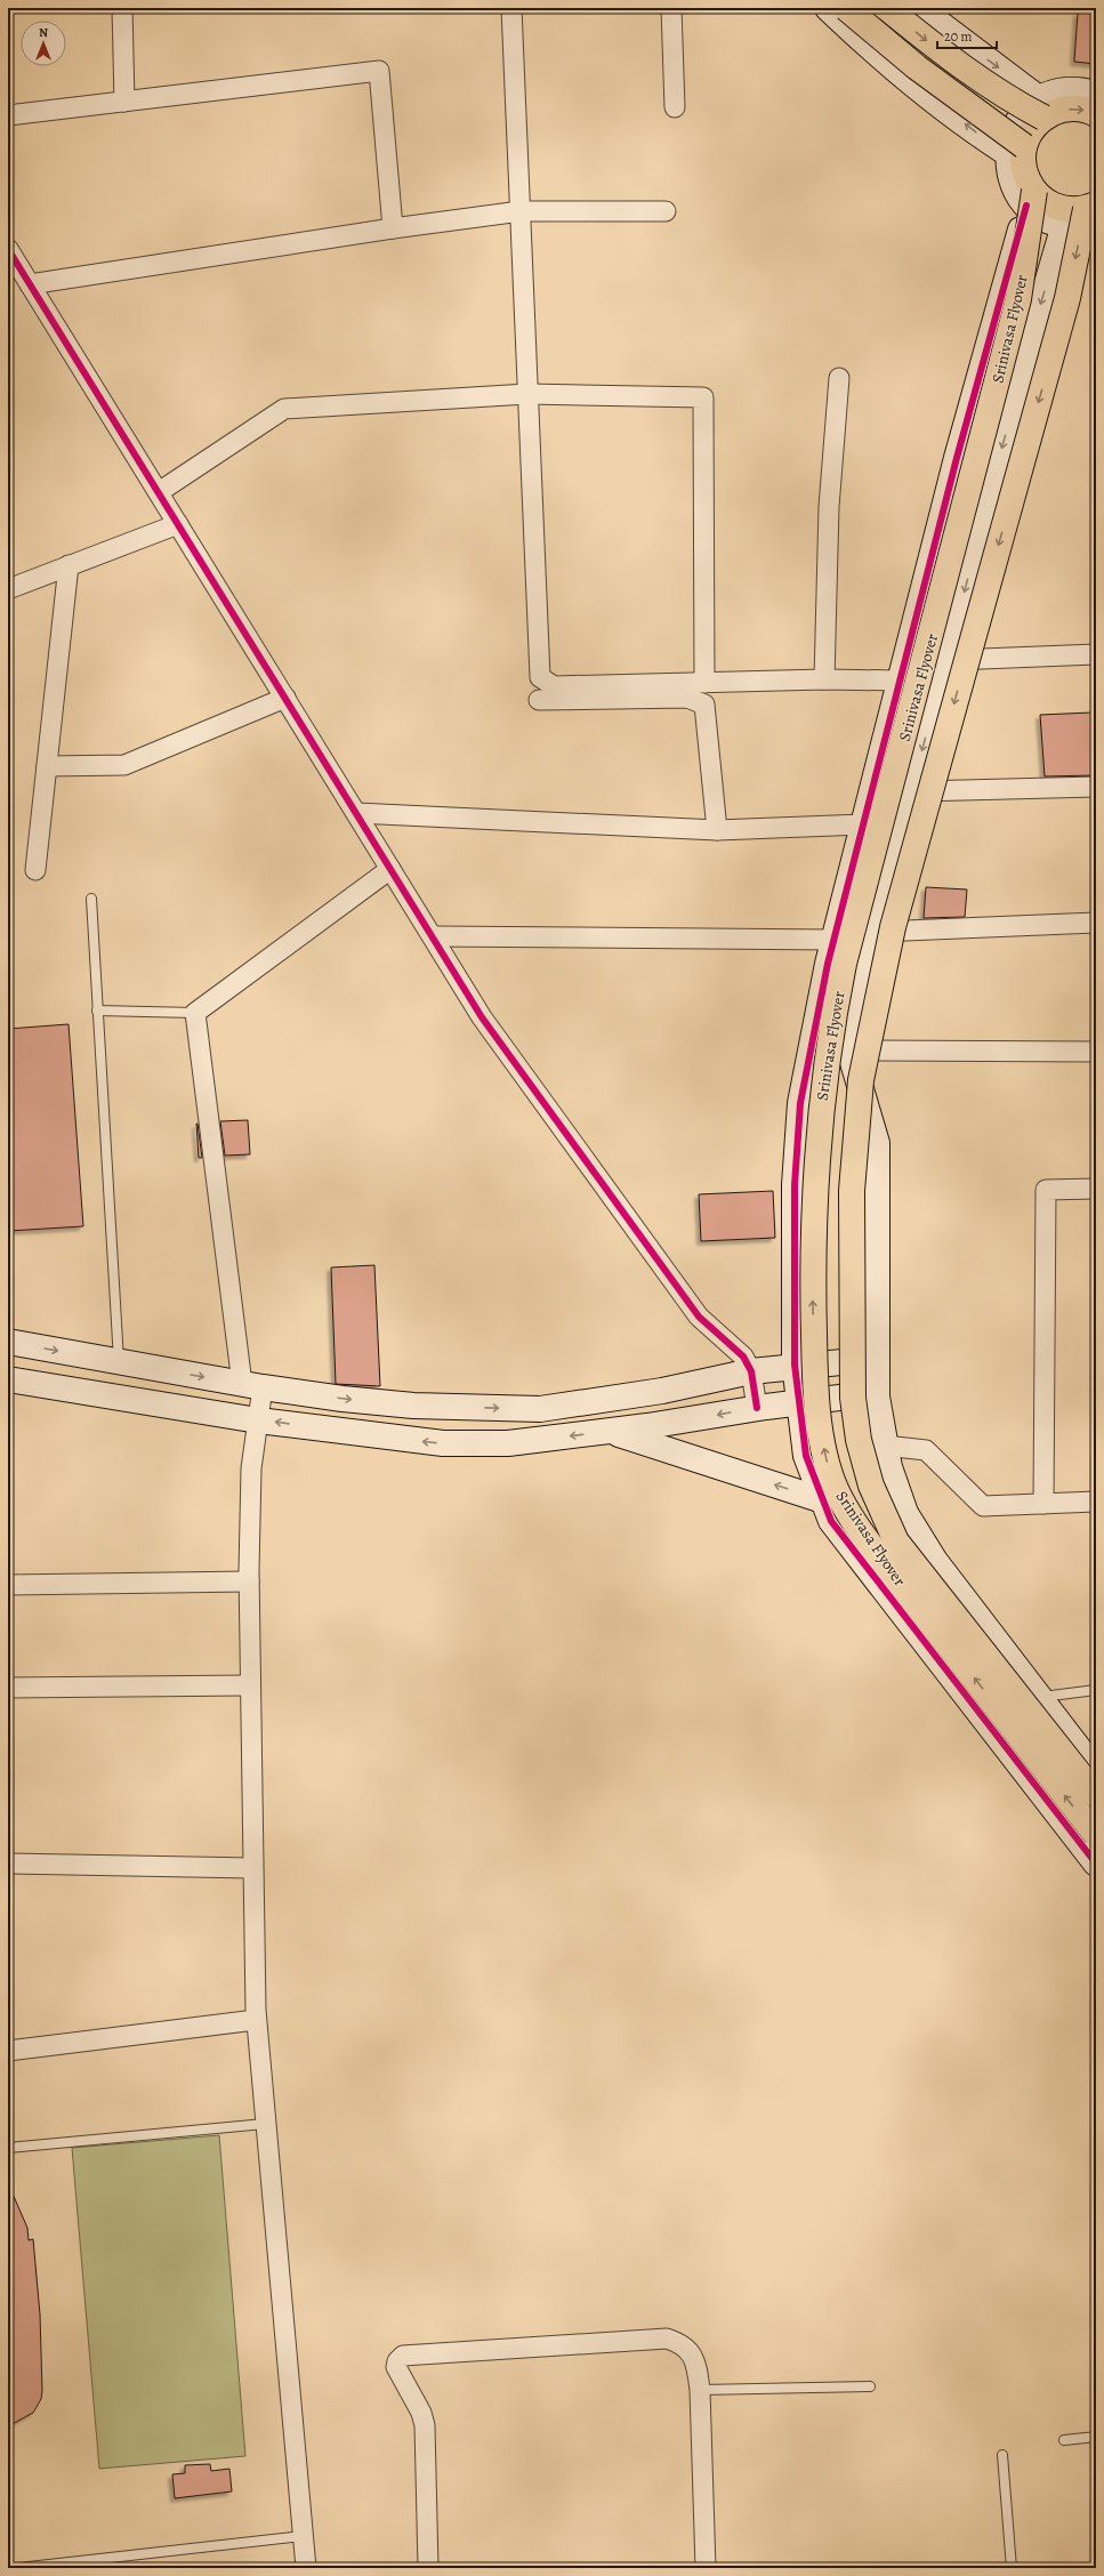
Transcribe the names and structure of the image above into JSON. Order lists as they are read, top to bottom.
{
  "streets": {
    "main road": ["Srinivasa Flyover"]
  },
  "scale_bar": "20 m",
  "north": "top"
}
